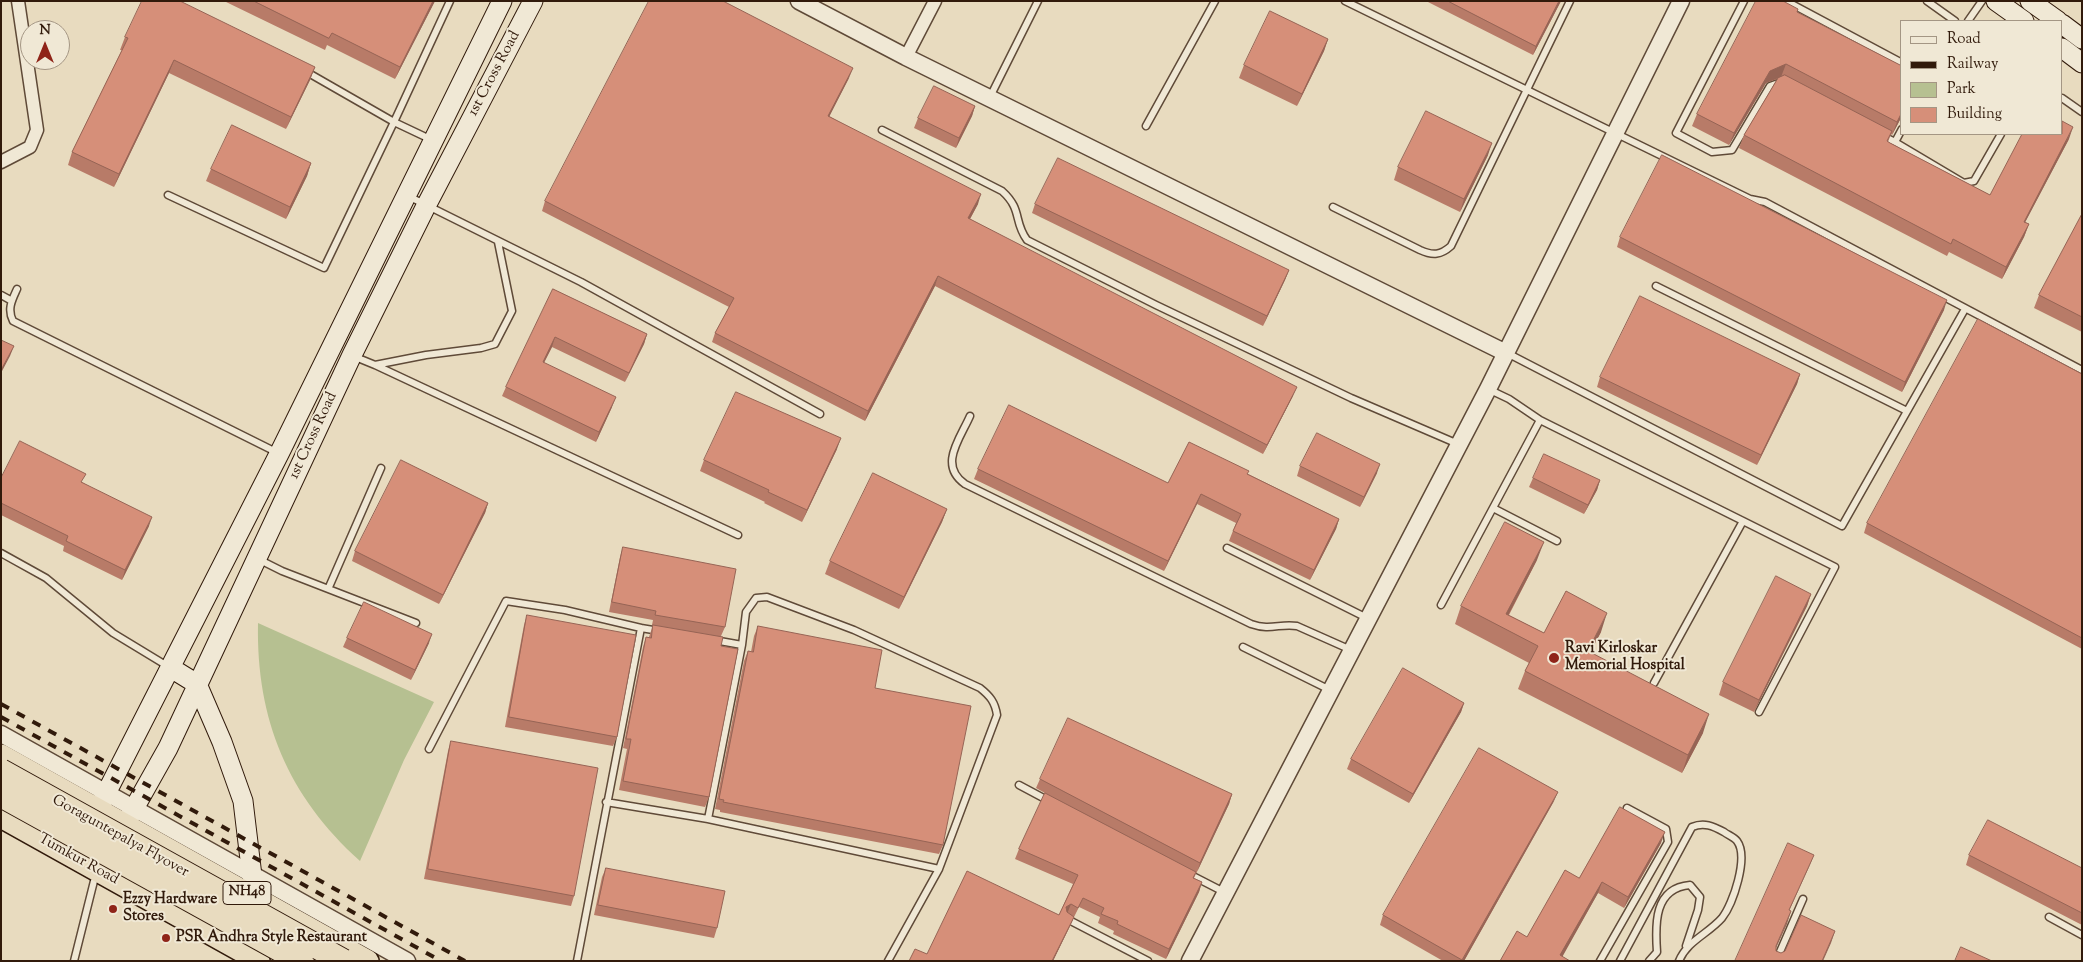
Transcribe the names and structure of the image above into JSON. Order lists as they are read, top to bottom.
{
  "streets": {
    "highway": ["Goraguntepalya Flyover", "Tumkur Road", "NH48"],
    "main road": ["1st Cross Road"]
  },
  "crossings": [
    ["1st Cross Road", "Tumkur Road"],
    ["1st Cross Road", "NH48"]
  ],
  "places": ["Ravi Kirloskar Memorial Hospital", "Ezzy Hardware Stores", "PSR Andhra Style Restaurant"],
  "legend": [
    "Road",
    "Railway",
    "Park",
    "Building"
  ],
  "north": "top"
}
